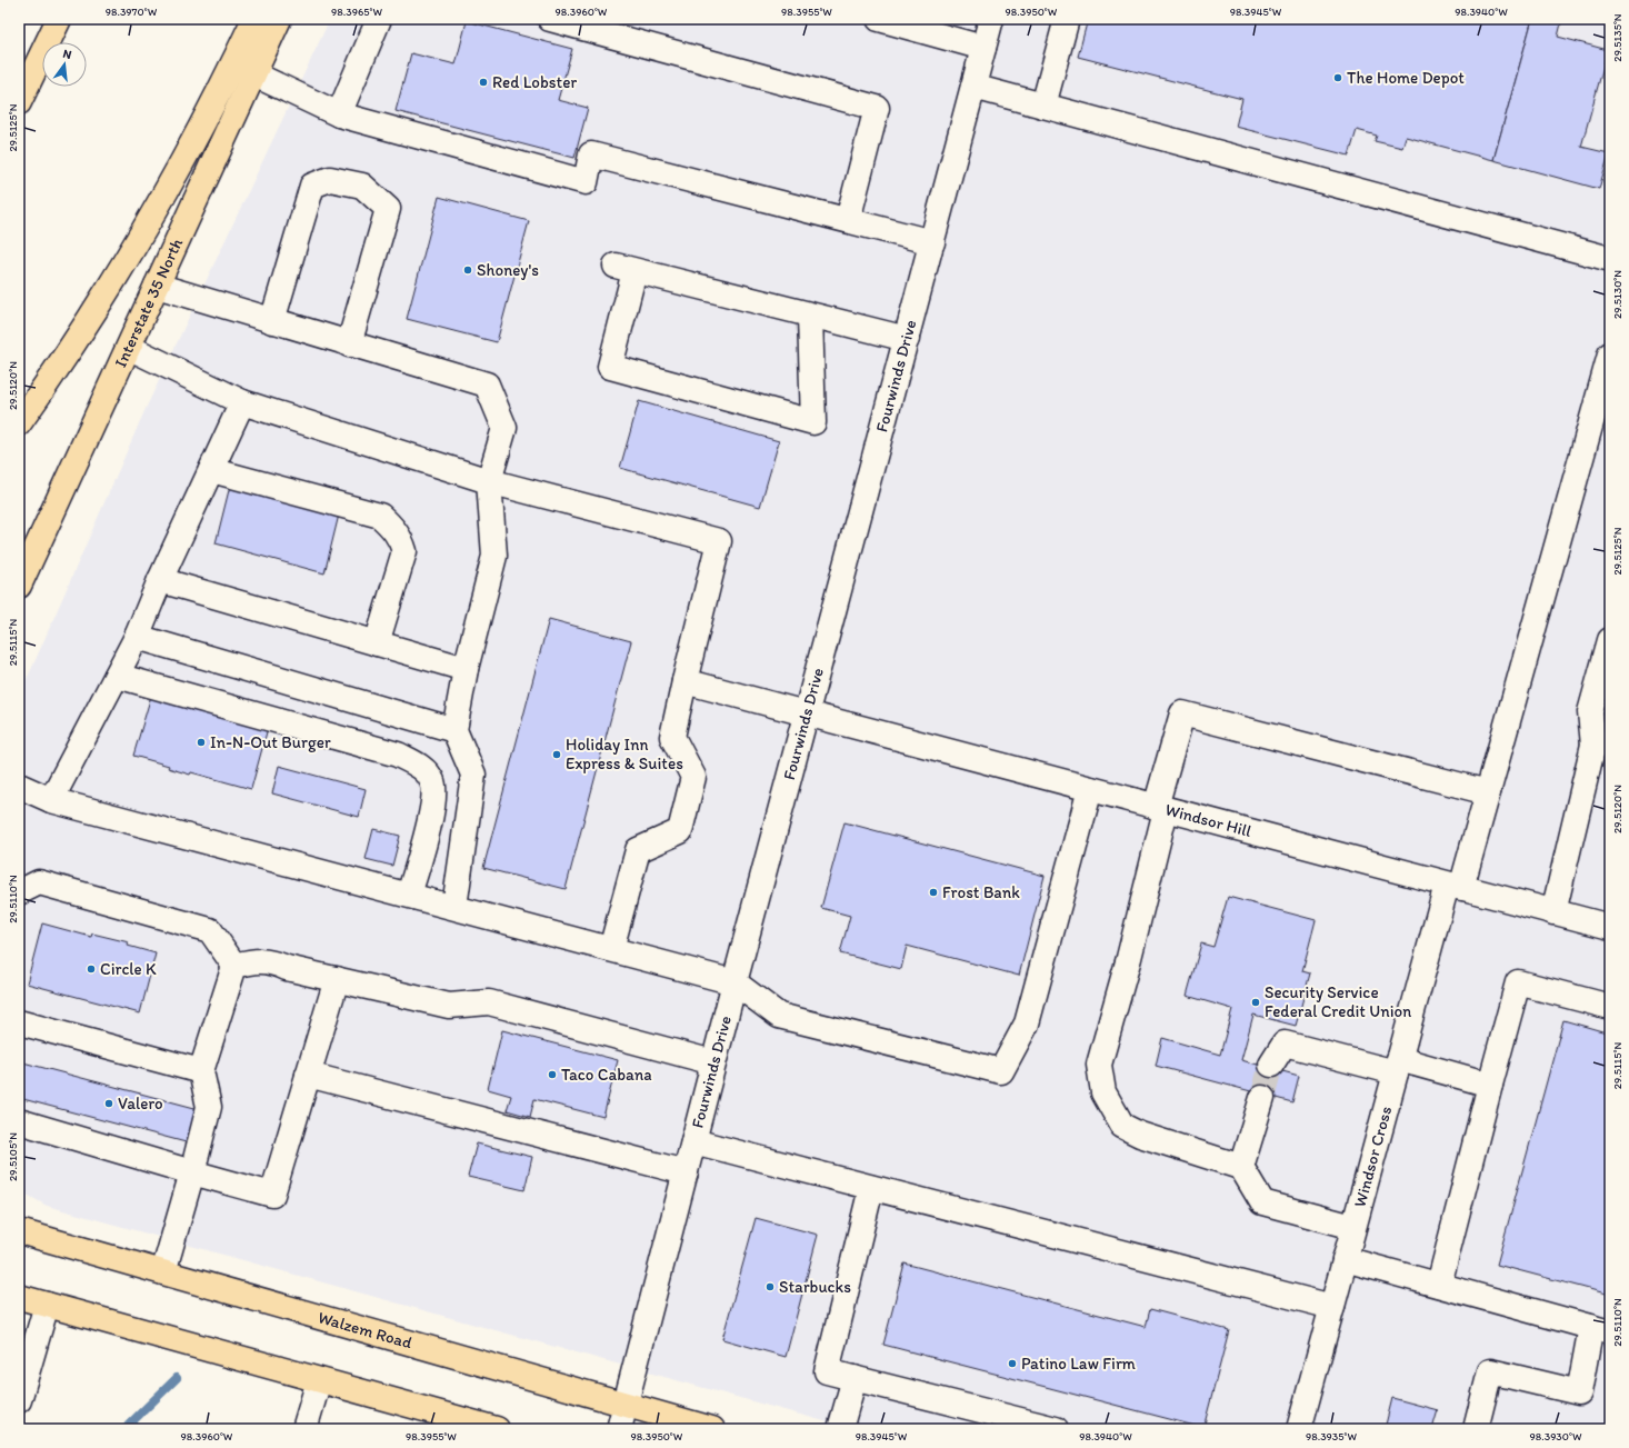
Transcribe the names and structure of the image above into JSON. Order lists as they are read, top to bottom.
{
  "streets": {
    "main road": ["Interstate 35 North", "Walzem Road"],
    "street": ["Fourwinds Drive", "Windsor Hill", "Windsor Cross"]
  },
  "crossings": [
    ["Fourwinds Drive", "Windsor Hill"],
    ["Fourwinds Drive", "Walzem Road"],
    ["Windsor Hill", "Windsor Cross"]
  ],
  "places": [
    "The Home Depot",
    "Red Lobster",
    "Shoney's",
    "In-N-Out Burger",
    "Holiday Inn Express & Suites",
    "Frost Bank",
    "Circle K",
    "Security Service Federal Credit Union",
    "Taco Cabana",
    "Valero",
    "Starbucks",
    "Patino Law Firm"
  ],
  "north": "top",
  "coordinates": [
    "98.3970°W",
    "98.3965°W",
    "98.3960°W",
    "98.3955°W",
    "98.3950°W",
    "98.3945°W",
    "98.3940°W",
    "29.5135°N",
    "29.5125°N",
    "29.5130°N",
    "29.5120°N",
    "29.5115°N",
    "29.5110°N",
    "29.5105°N",
    "98.3935°W",
    "98.3930°W"
  ]
}
